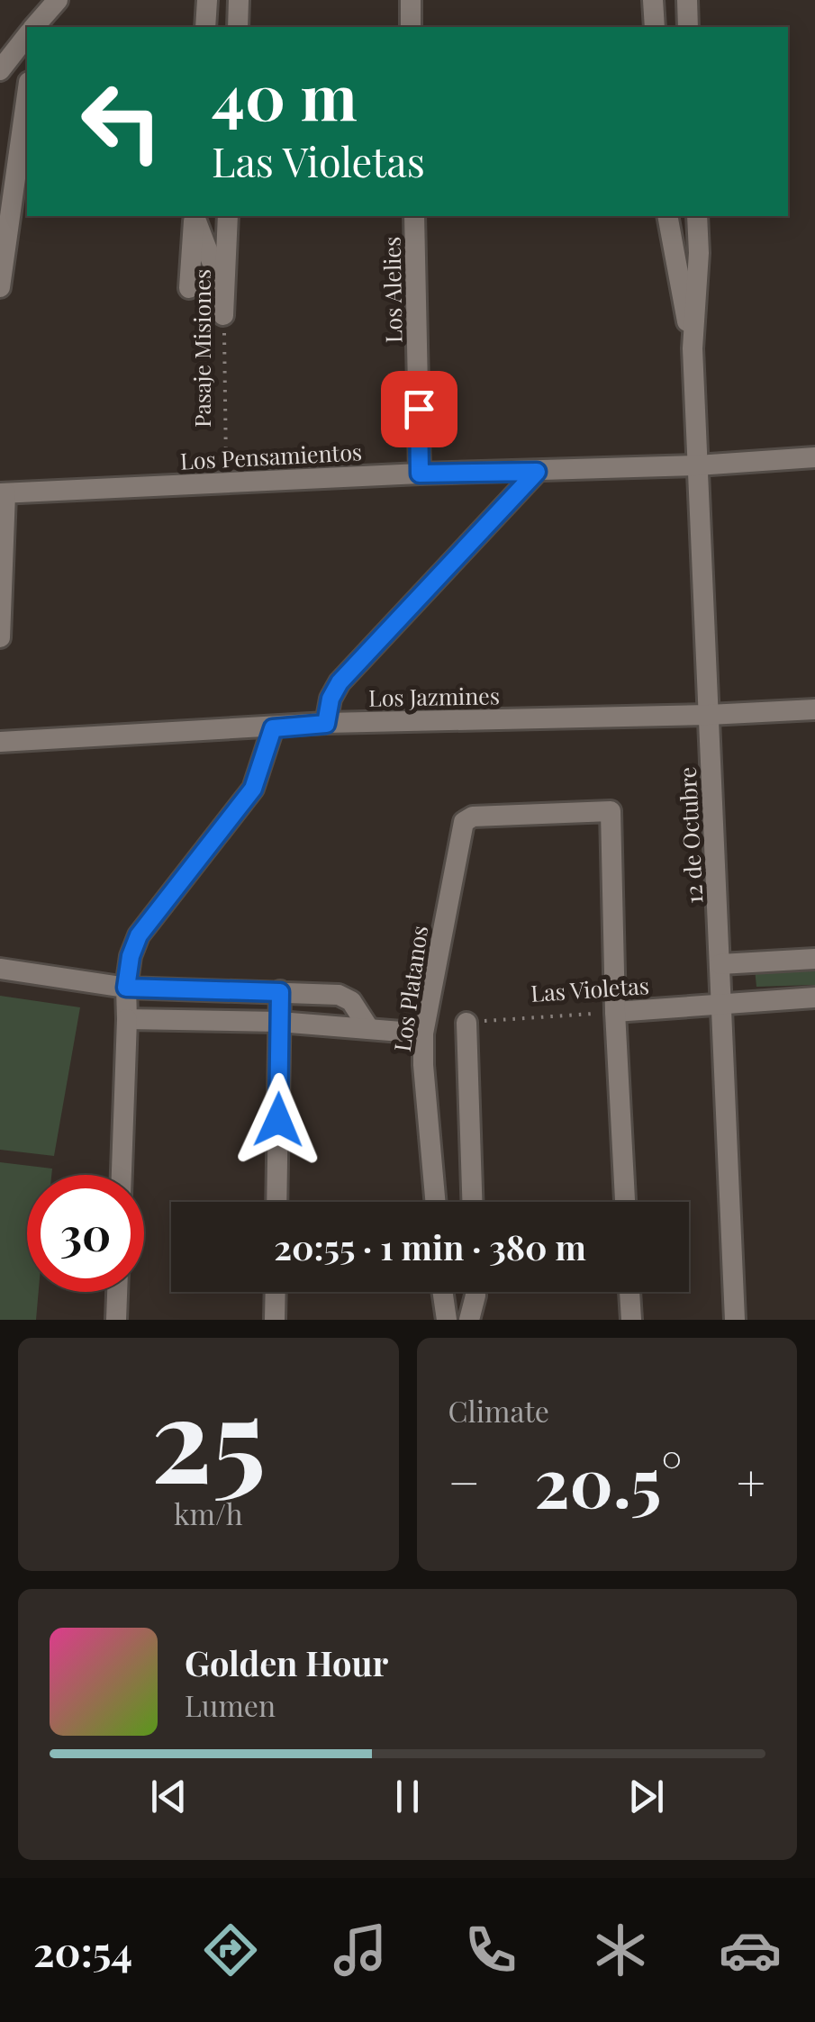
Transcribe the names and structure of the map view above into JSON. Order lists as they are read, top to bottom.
{
  "streets": {
    "street": [
      "Los Alelies",
      "Pasaje Misiones",
      "Los Pensamientos",
      "Los Jazmines",
      "12 de Octubre",
      "Los Platanos",
      "Las Violetas"
    ]
  },
  "crossings": [
    ["Los Alelies", "Los Pensamientos"],
    ["Pasaje Misiones", "Los Pensamientos"],
    ["Los Pensamientos", "12 de Octubre"],
    ["Los Jazmines", "12 de Octubre"],
    ["12 de Octubre", "Las Violetas"],
    ["Los Platanos", "Las Violetas"]
  ],
  "page": {
    "turn": ["40 m", "Las Violetas"],
    "limit": "30",
    "trip": "20:55 · 1 min · 380 m",
    "tile": [
      ["25", "km/h"],
      "Climate"
    ],
    "heat": ["−", "20.5°", "+"],
    "song": ["Golden Hour", "Lumen"],
    "tabs": "20:54"
  }
}
